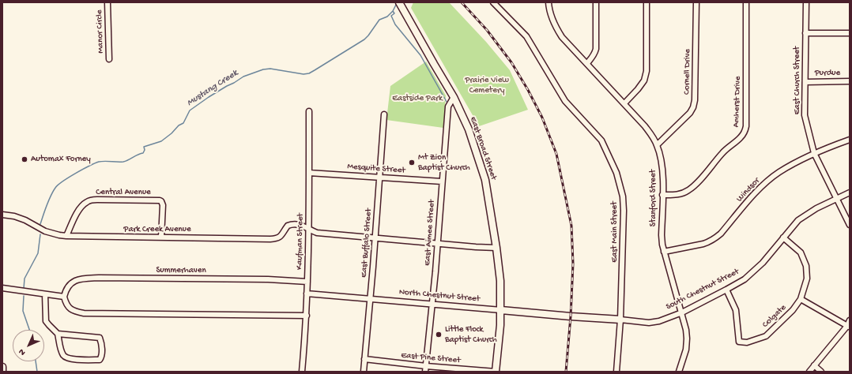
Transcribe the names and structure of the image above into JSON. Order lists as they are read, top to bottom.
{
  "streets": {
    "main road": ["East Broad Street", "South Chestnut Street", "North Chestnut Street"],
    "street": [
      "Manor Circle",
      "Cornell Drive",
      "Purdue",
      "East Church Street",
      "Amherst Drive",
      "Mesquite Street",
      "Windsor",
      "Central Avenue",
      "Stanford Street",
      "Park Creek Avenue",
      "East Main Street",
      "East Aimee Street",
      "Kaufman Street",
      "East Buffalo Street",
      "Summerhaven",
      "Colgate",
      "East Pine Street"
    ]
  },
  "crossings": [
    ["Cornell Drive", "Stanford Street"],
    ["Purdue", "East Church Street"],
    ["East Church Street", "Windsor"],
    ["East Church Street", "South Chestnut Street"],
    ["Amherst Drive", "Stanford Street"],
    ["East Broad Street", "Park Creek Avenue"],
    ["East Broad Street", "East Aimee Street"],
    ["East Broad Street", "North Chestnut Street"],
    ["East Broad Street", "East Pine Street"],
    ["Mesquite Street", "East Aimee Street"],
    ["Mesquite Street", "Kaufman Street"],
    ["Mesquite Street", "East Buffalo Street"],
    ["Windsor", "Stanford Street"],
    ["Central Avenue", "Park Creek Avenue"],
    ["Stanford Street", "South Chestnut Street"],
    ["Park Creek Avenue", "East Aimee Street"],
    ["Park Creek Avenue", "Kaufman Street"],
    ["Park Creek Avenue", "East Buffalo Street"],
    ["East Main Street", "South Chestnut Street"],
    ["East Aimee Street", "North Chestnut Street"],
    ["East Aimee Street", "East Pine Street"],
    ["Kaufman Street", "Summerhaven"],
    ["Kaufman Street", "North Chestnut Street"],
    ["East Buffalo Street", "North Chestnut Street"],
    ["East Buffalo Street", "East Pine Street"],
    ["South Chestnut Street", "North Chestnut Street"],
    ["South Chestnut Street", "Colgate"]
  ],
  "water": ["Mustang Creek"],
  "parks": ["Prairie View Cemetery", "Eastside Park"],
  "places": ["Automax Forney", "Mt Zion Baptist Church", "Little Flock Baptist Church"],
  "north": "bottom left"
}
